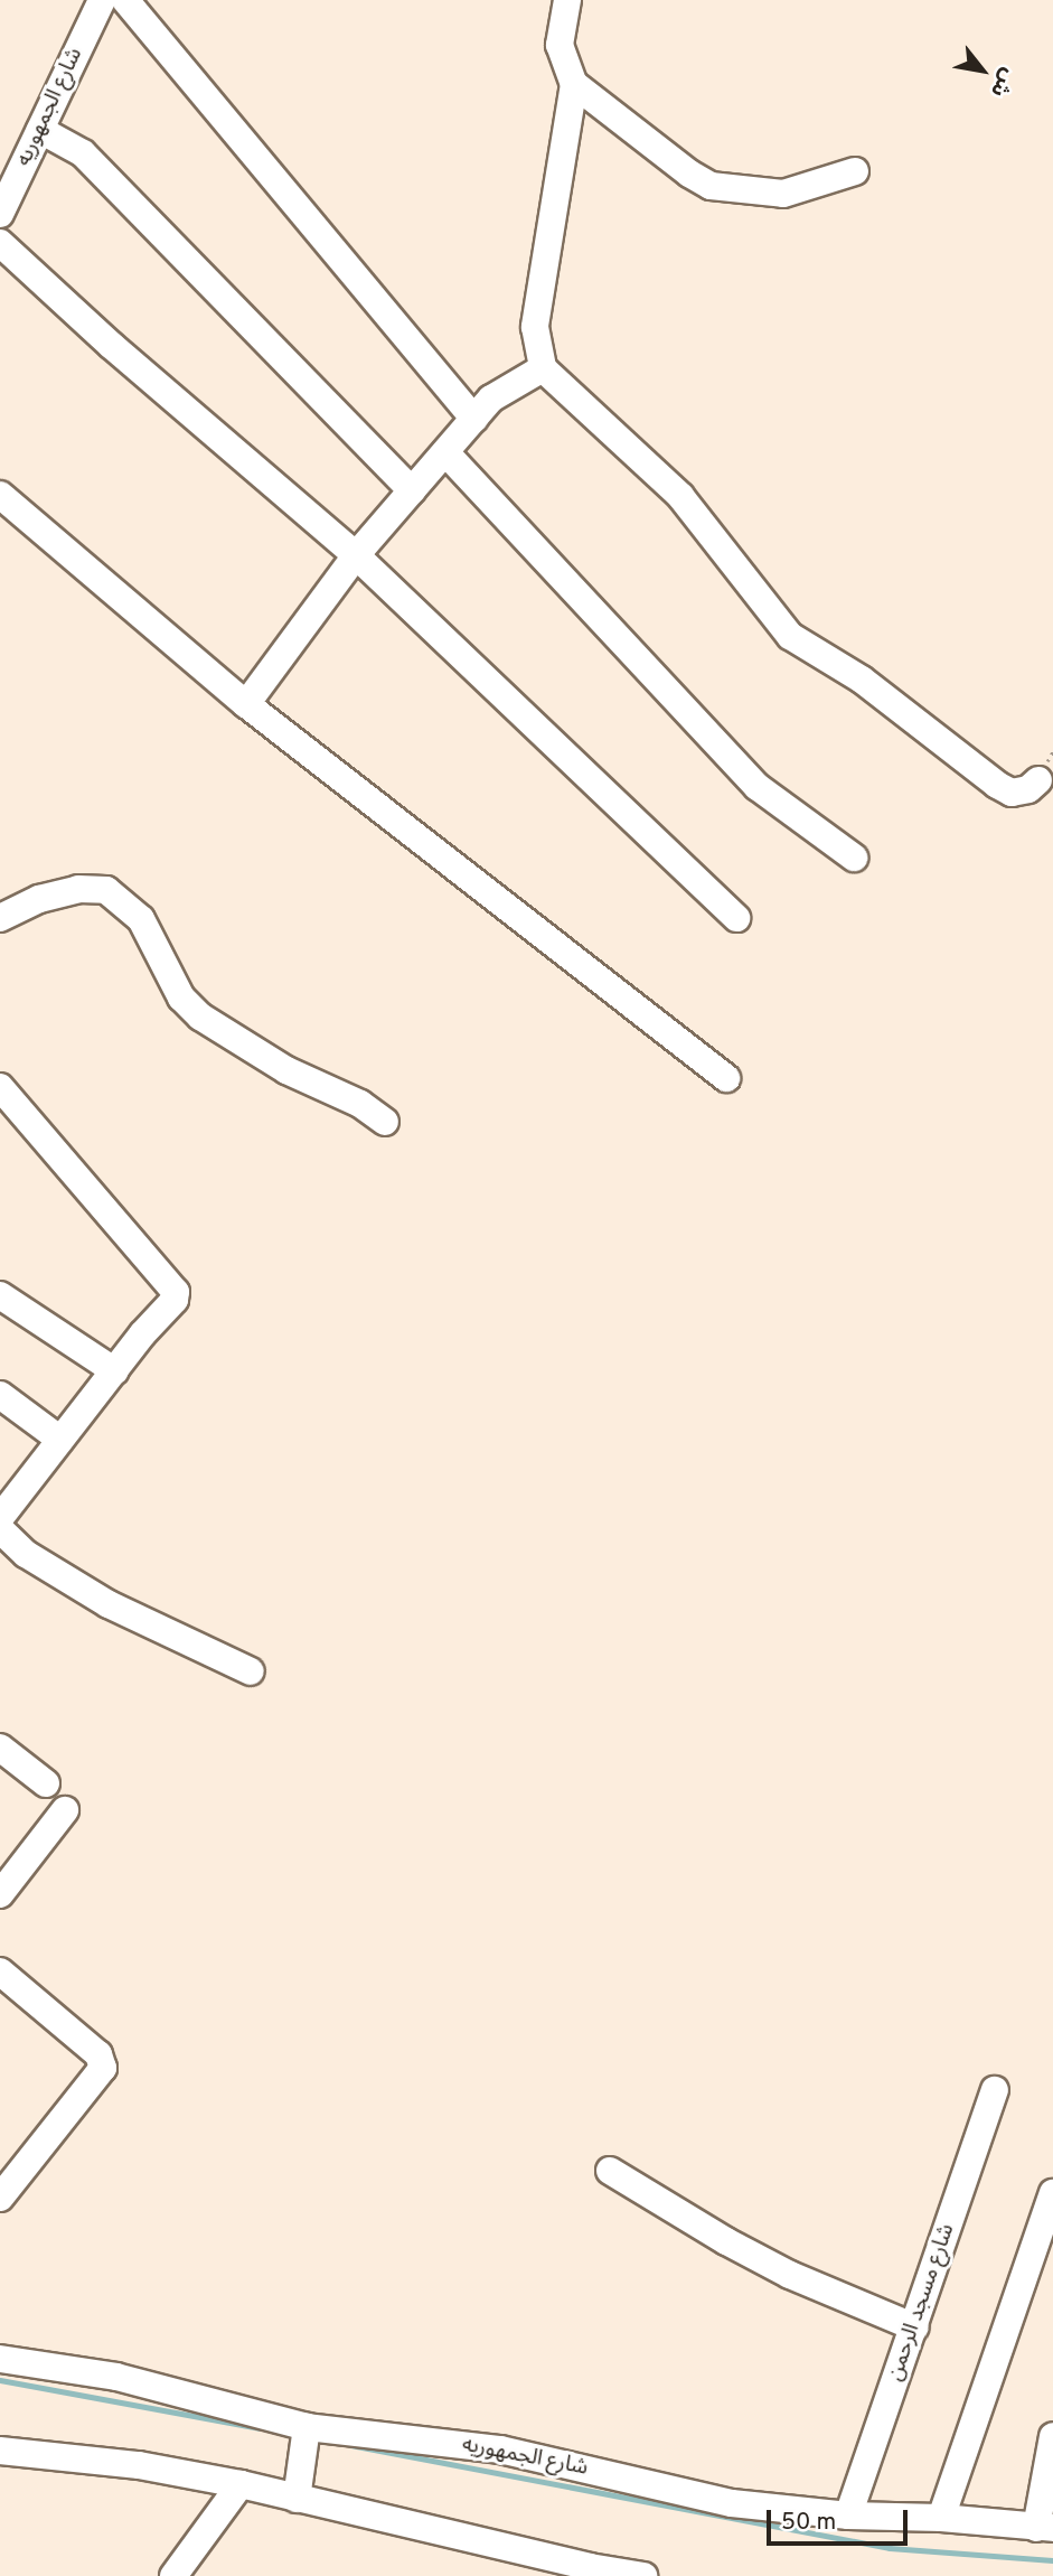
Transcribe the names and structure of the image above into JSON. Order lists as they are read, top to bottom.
{
  "streets": {
    "street": ["شارع الجمهوريه", "شارع مسجد الرحمن"]
  },
  "crossings": [
    ["شارع الجمهوريه", "شارع مسجد الرحمن"]
  ],
  "scale_bar": "50 m",
  "north": "bottom right"
}
